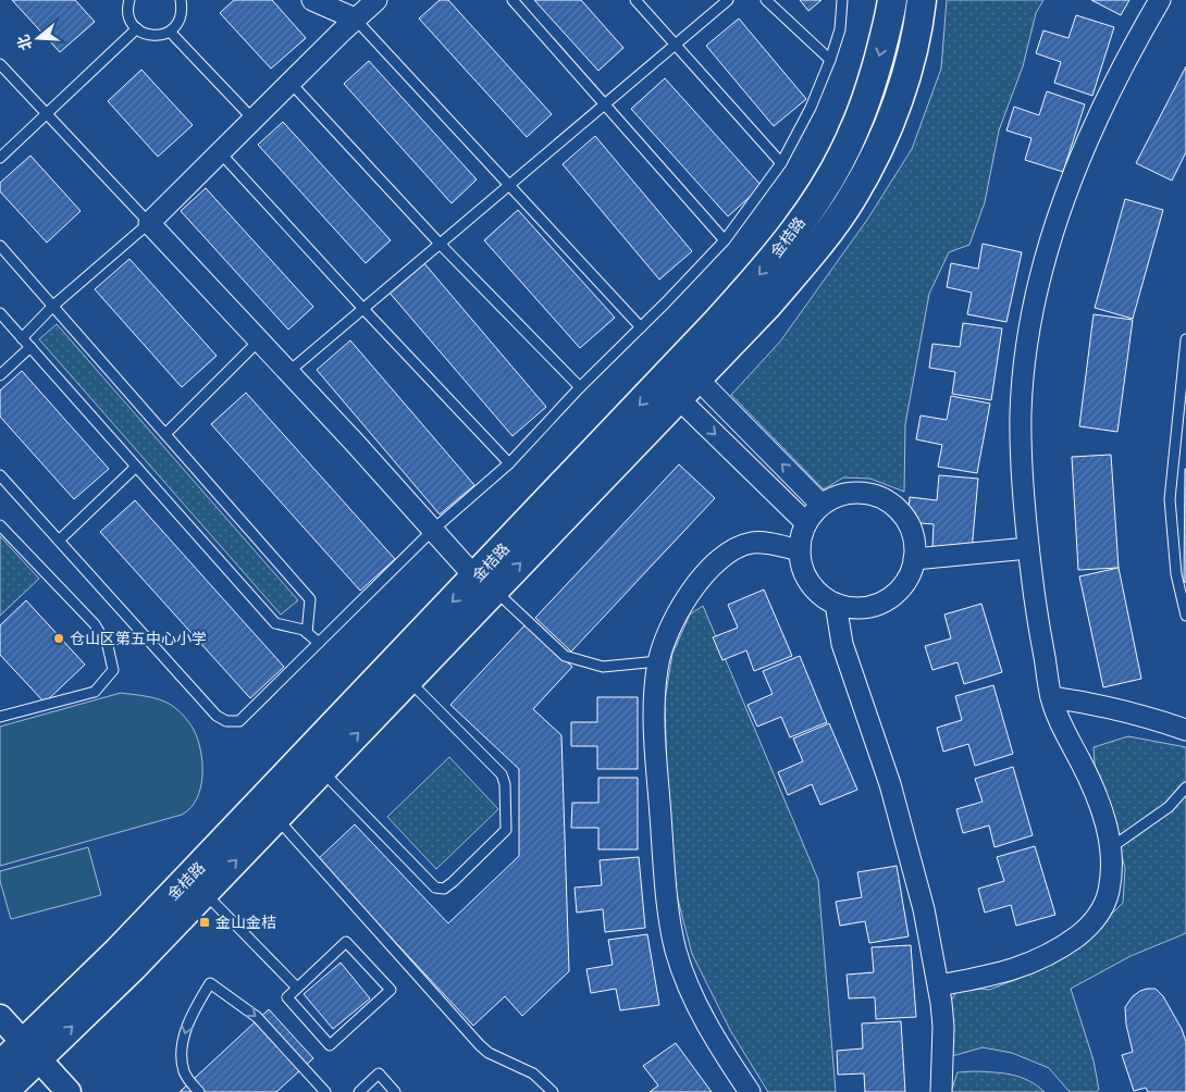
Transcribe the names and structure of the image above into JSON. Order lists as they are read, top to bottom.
{
  "streets": {
    "main road": ["金桔路"]
  },
  "places": {
    "other": ["仓山区第五中心小学"],
    "transit": ["金山金桔"]
  },
  "north": "left"
}
